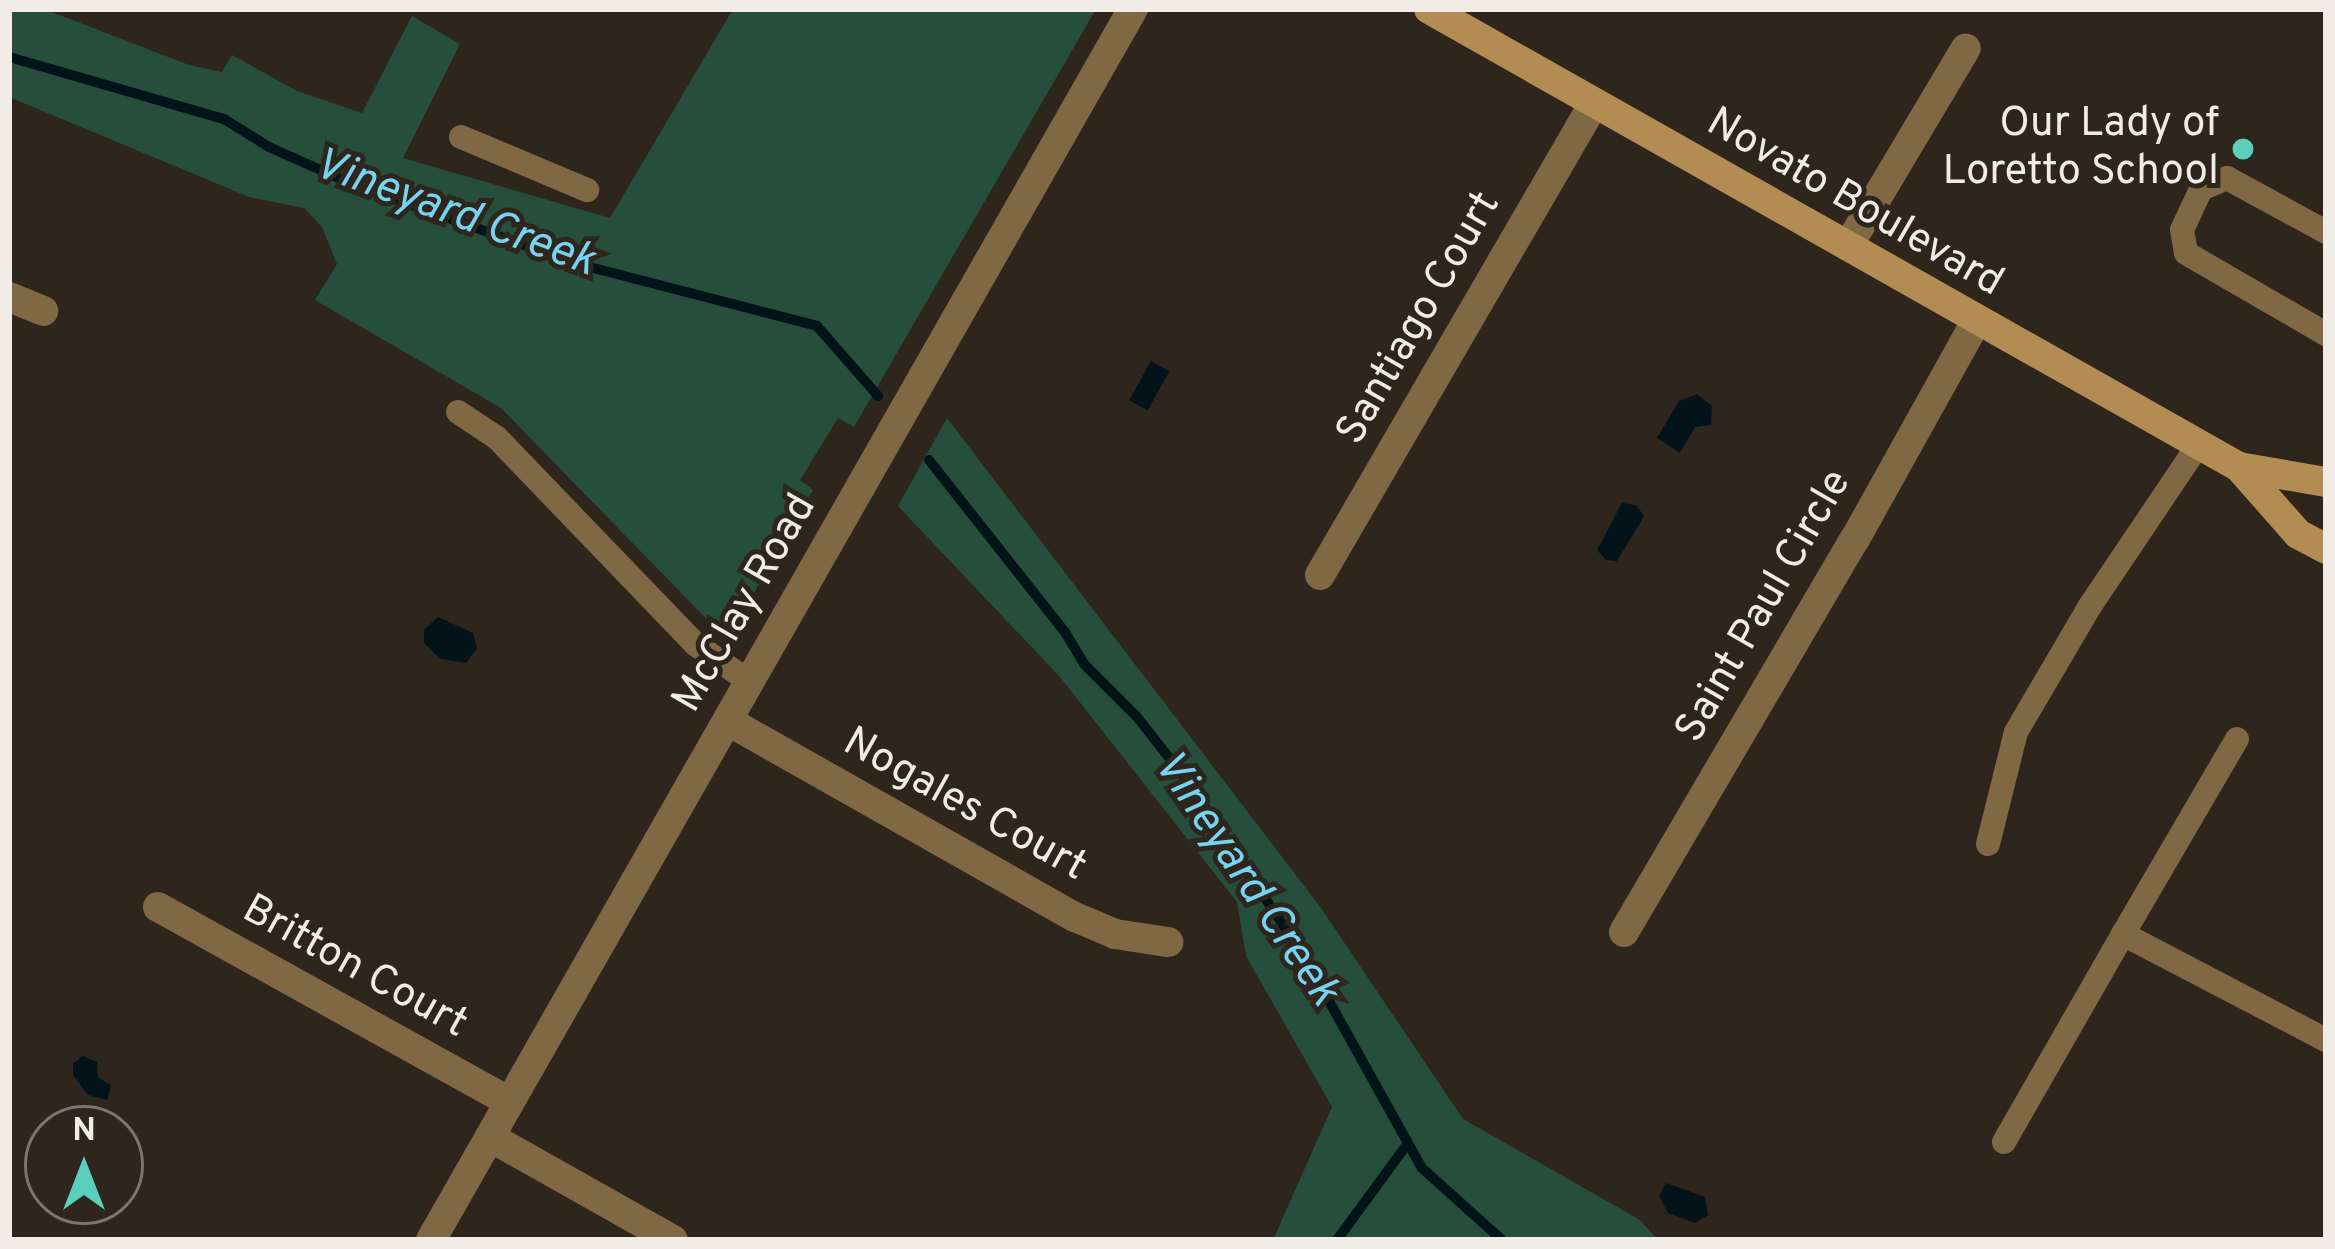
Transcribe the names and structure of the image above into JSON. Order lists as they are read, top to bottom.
{
  "streets": {
    "main road": ["Novato Boulevard"],
    "street": [
      "Santiago Court",
      "McClay Road",
      "Saint Paul Circle",
      "Nogales Court",
      "Britton Court"
    ]
  },
  "crossings": [
    ["Novato Boulevard", "Santiago Court"],
    ["Novato Boulevard", "Saint Paul Circle"],
    ["McClay Road", "Nogales Court"],
    ["McClay Road", "Britton Court"]
  ],
  "water": ["Vineyard Creek"],
  "places": ["Our Lady of Loretto School"],
  "north": "top"
}
